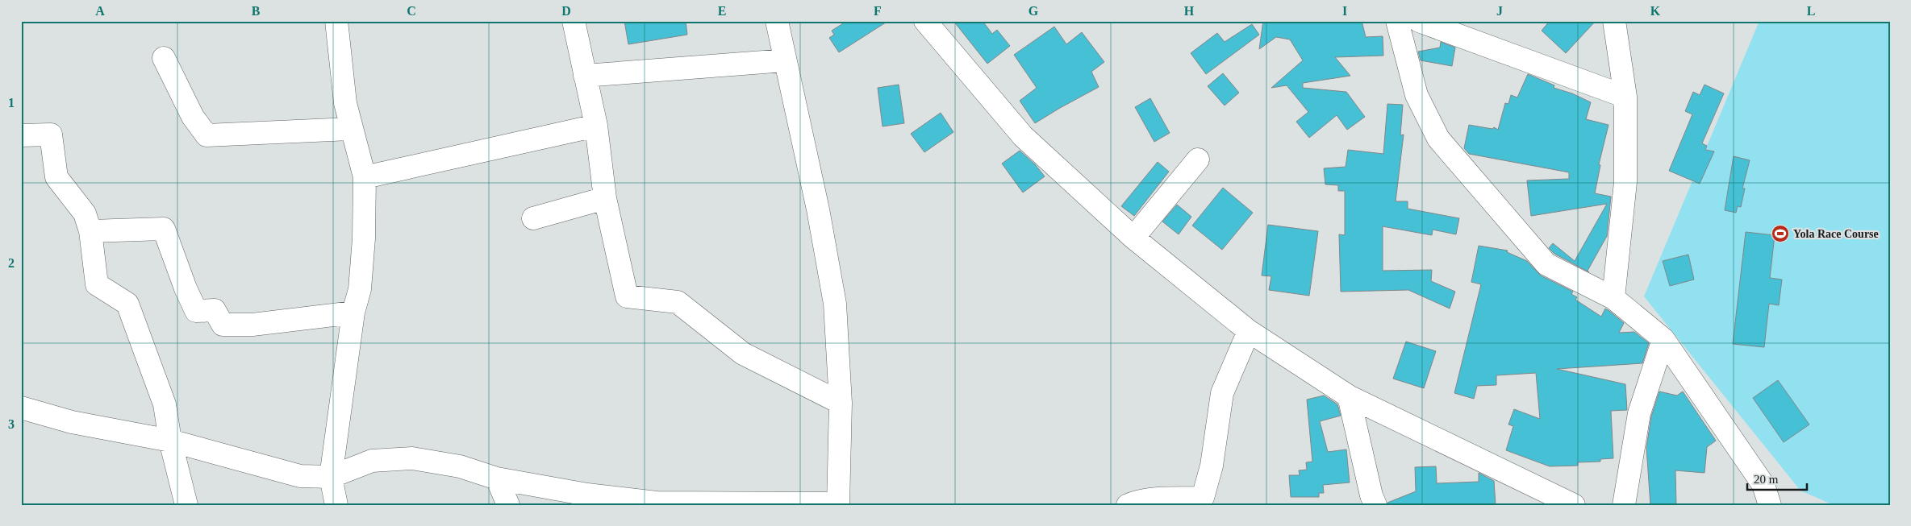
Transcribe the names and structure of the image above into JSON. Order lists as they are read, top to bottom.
{
  "places": {
    "sports": ["Yola Race Course"]
  },
  "scale_bar": "20 m",
  "grid": {
    "columns": [
      "A",
      "B",
      "C",
      "D",
      "E",
      "F",
      "G",
      "H",
      "I",
      "J",
      "K",
      "L"
    ],
    "rows": ["1", "2", "3"]
  }
}
